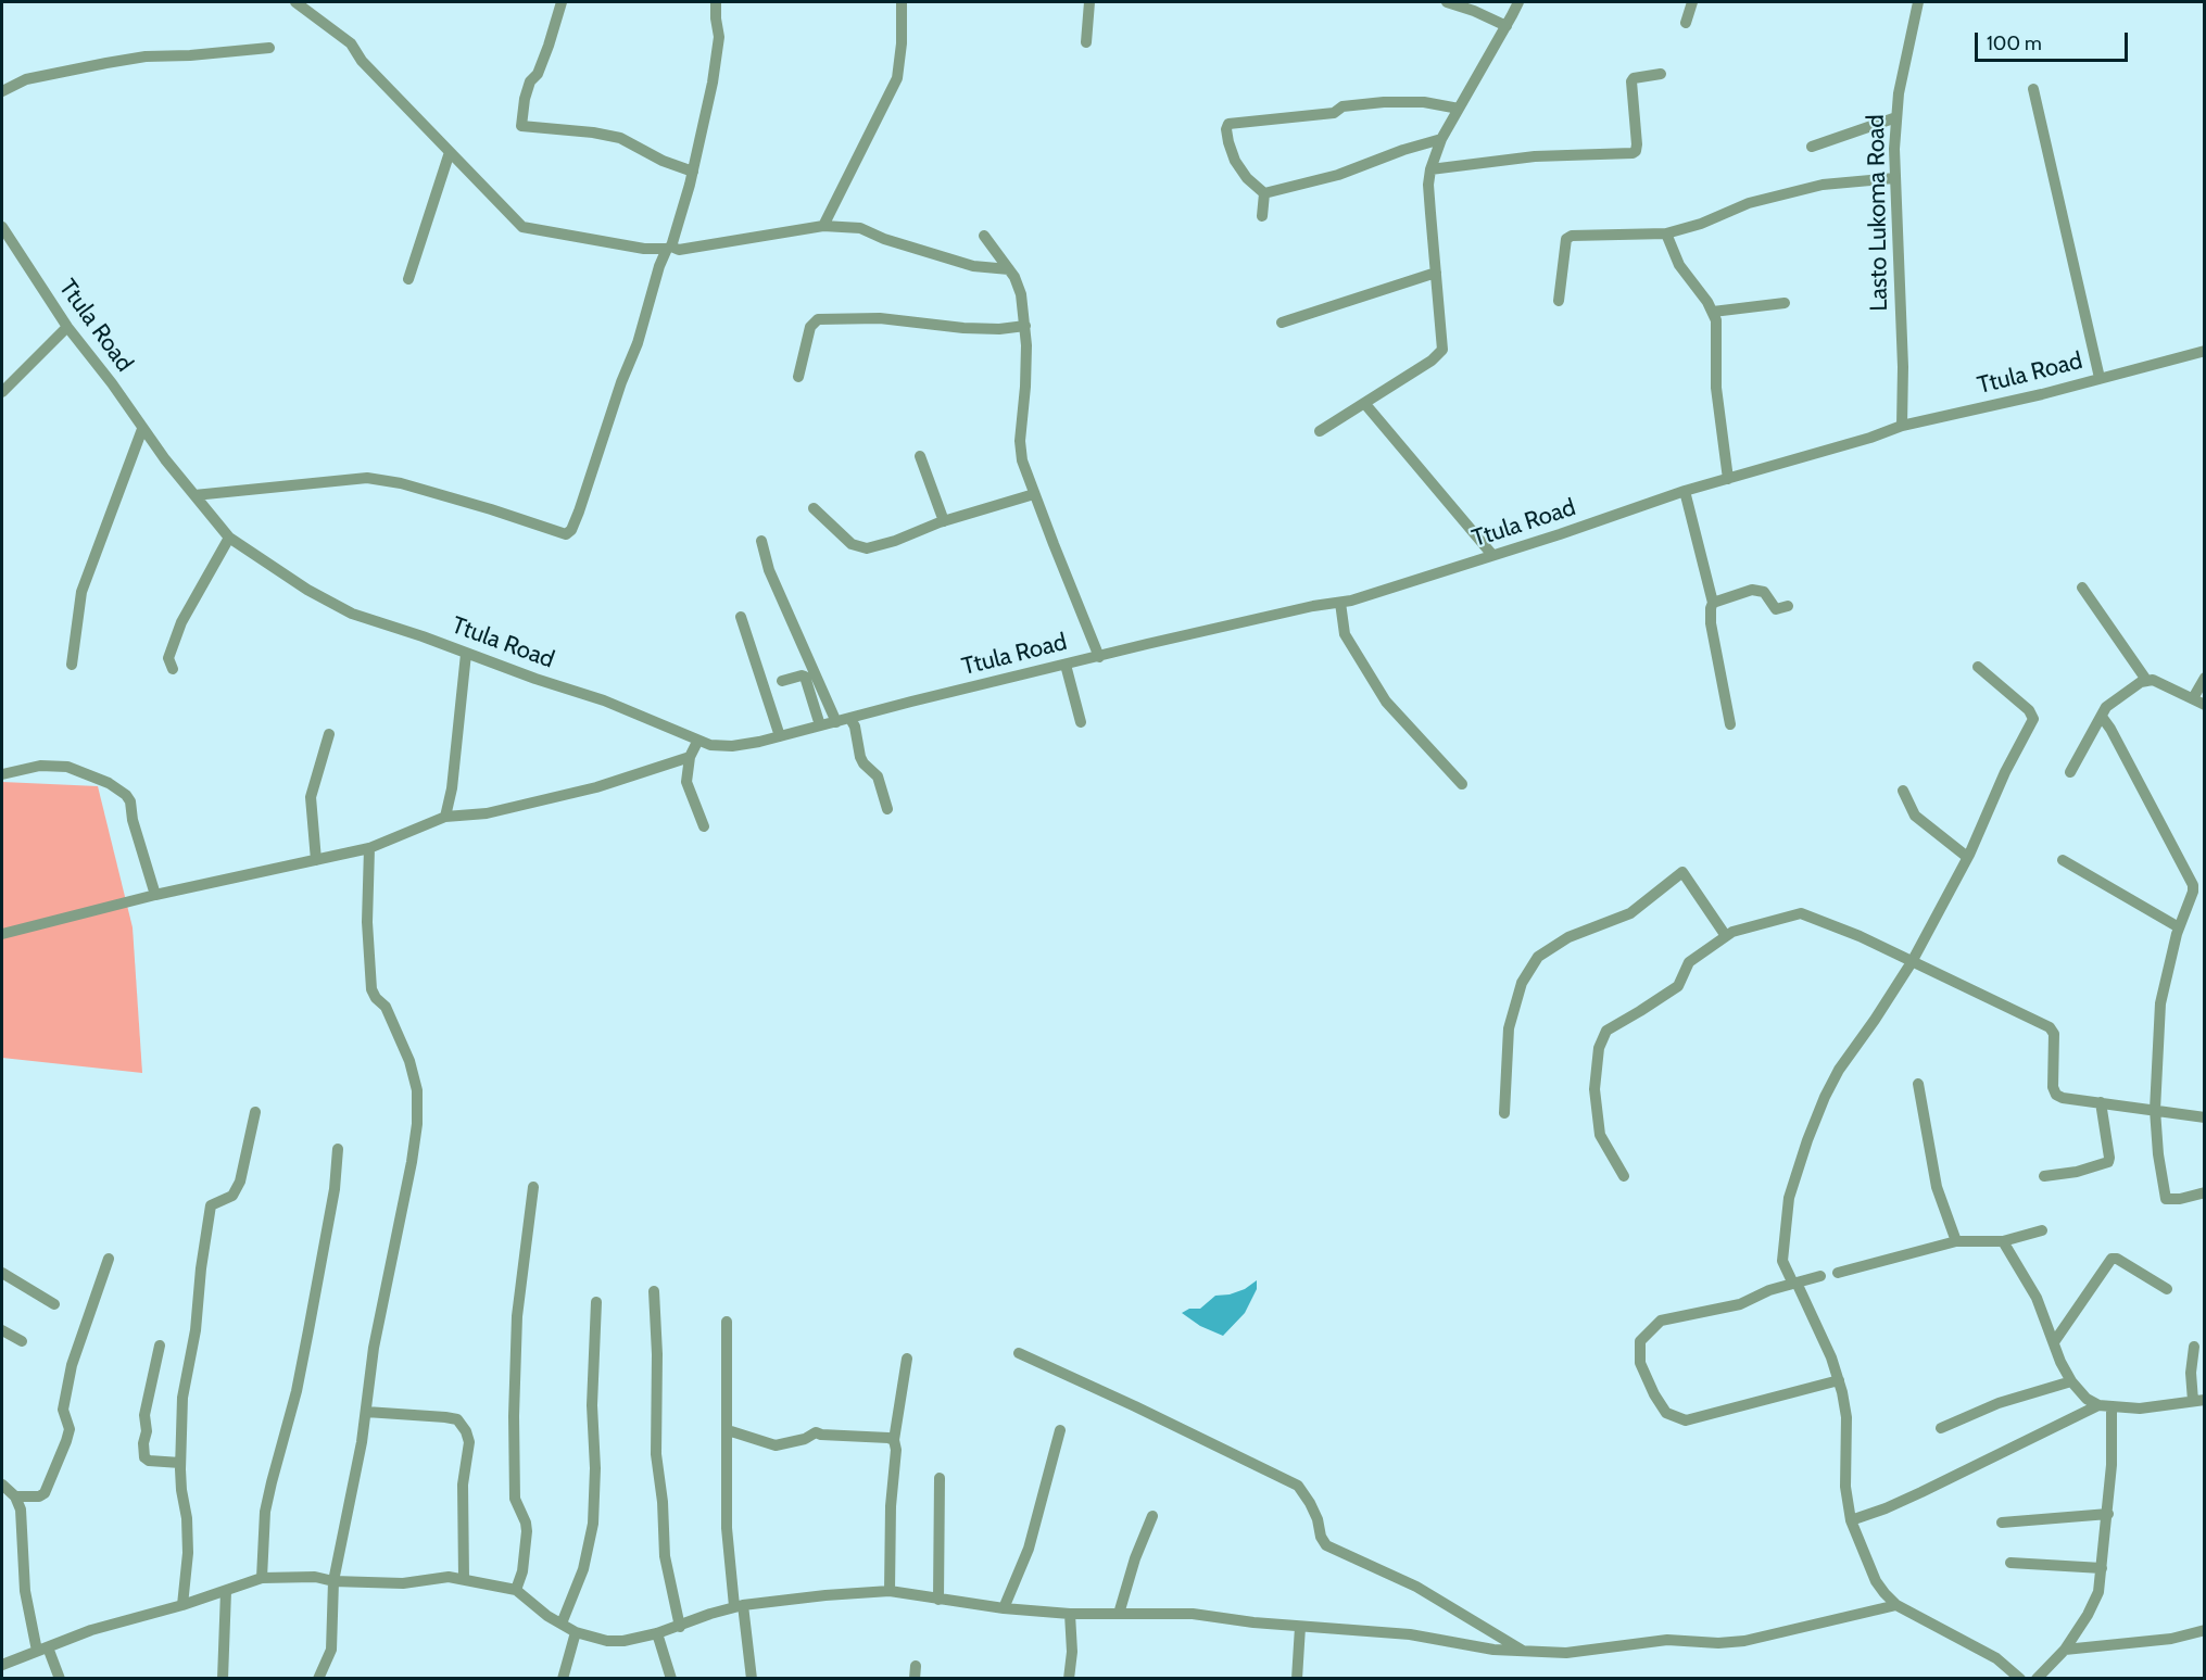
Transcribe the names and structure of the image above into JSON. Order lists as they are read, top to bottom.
{
  "streets": {
    "street": ["Lasto Lukoma Road", "Ttula Road"]
  },
  "crossings": [
    ["Lasto Lukoma Road", "Ttula Road"]
  ],
  "scale_bar": "100 m"
}
